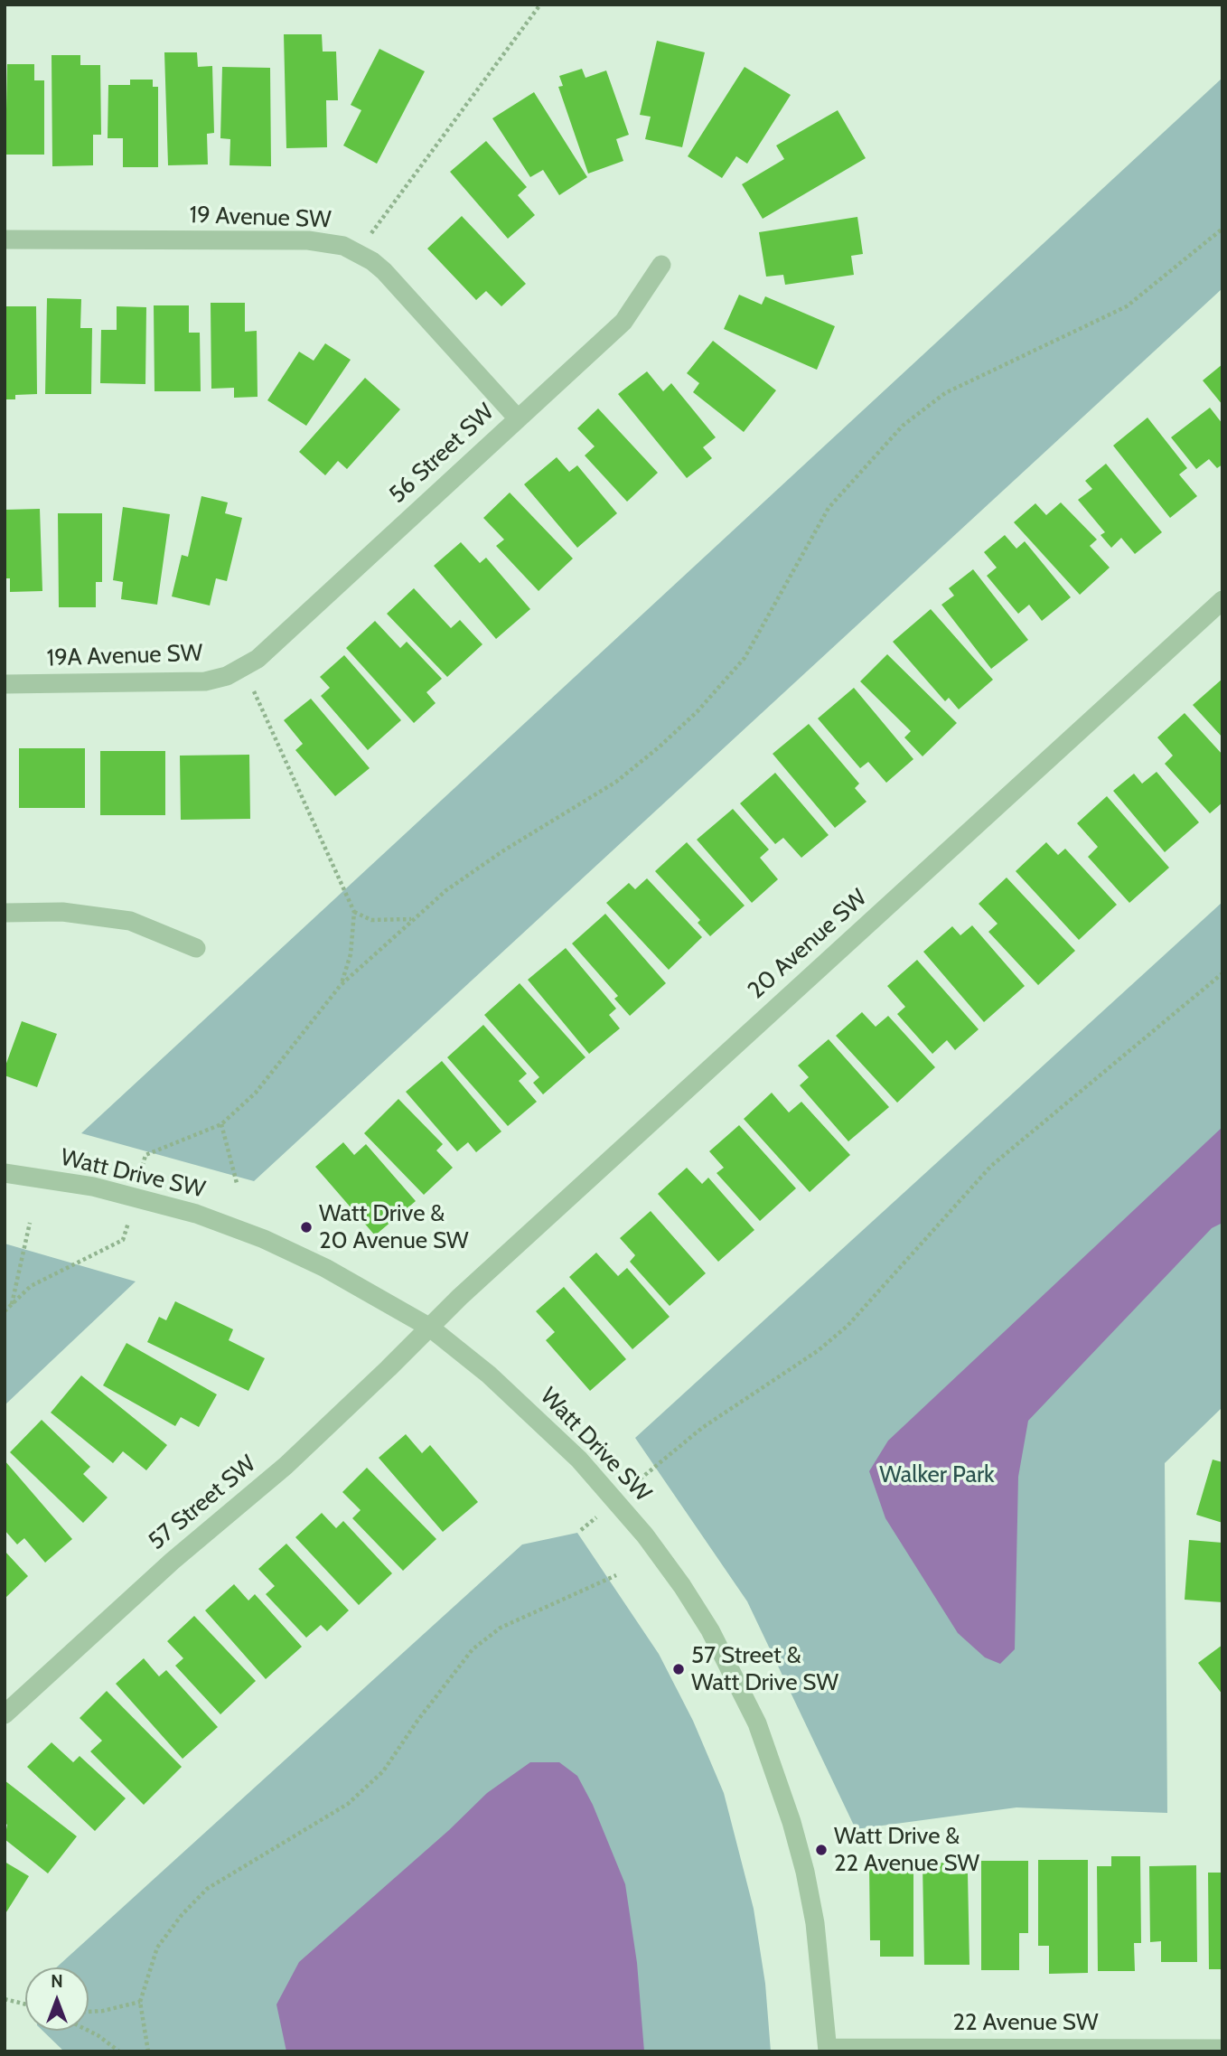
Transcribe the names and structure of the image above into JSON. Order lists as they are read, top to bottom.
{
  "streets": {
    "street": [
      "19 Avenue SW",
      "56 Street SW",
      "19A Avenue SW",
      "20 Avenue SW",
      "Watt Drive SW",
      "57 Street SW",
      "22 Avenue SW"
    ]
  },
  "crossings": [
    ["19 Avenue SW", "56 Street SW"],
    ["56 Street SW", "19A Avenue SW"],
    ["20 Avenue SW", "Watt Drive SW"],
    ["20 Avenue SW", "57 Street SW"],
    ["Watt Drive SW", "57 Street SW"],
    ["Watt Drive SW", "22 Avenue SW"]
  ],
  "parks": ["Walker Park"],
  "places": ["Watt Drive & 20 Avenue SW", "57 Street & Watt Drive SW", "Watt Drive & 22 Avenue SW"],
  "north": "top"
}
